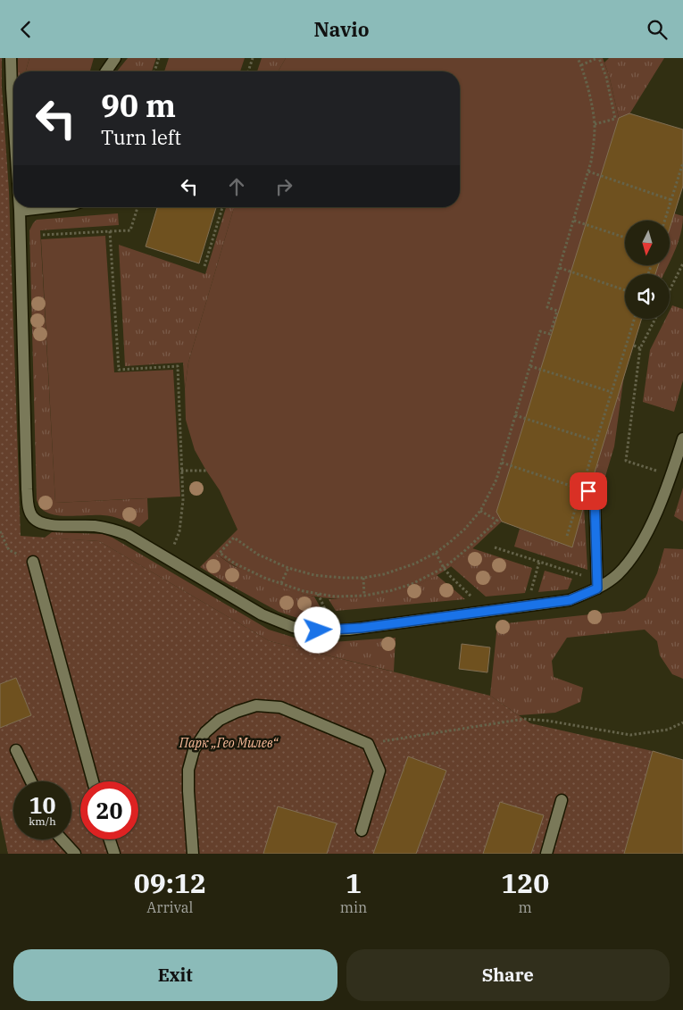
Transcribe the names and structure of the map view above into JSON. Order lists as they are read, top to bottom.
{
  "parks": ["Парк „Гео Милев“"],
  "north": "bottom",
  "page": {
    "header": "Navio",
    "turn": ["90 m", "Turn left"],
    "speed": "10 km/h",
    "limit": "20",
    "eta": [
      "09:12",
      "Arrival",
      "1",
      "min",
      "120",
      "m"
    ],
    "buttons": ["Exit", "Share"]
  }
}
